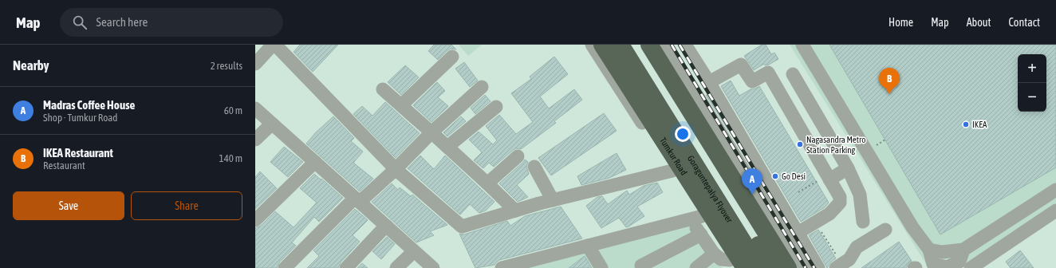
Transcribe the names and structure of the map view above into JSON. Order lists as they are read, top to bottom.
{
  "streets": {
    "highway": ["Tumkur Road", "Goraguntepalya Flyover"]
  },
  "places": ["IKEA", "Nagasandra Metro Station Parking", "Go Desi"],
  "page": {
    "header": "Map",
    "search": "Search here",
    "nav": [
      "Home",
      "Map",
      "About",
      "Contact"
    ],
    "heading": ["Nearby", "2 results"],
    "map_buttons": ["+", "−"],
    "pins": ["B", "A"],
    "list": [
      {
        "mark": "A",
        "name": "Madras Coffee House",
        "note": "Shop · Tumkur Road",
        "value": "60 m"
      },
      {
        "mark": "B",
        "name": "IKEA Restaurant",
        "note": "Restaurant",
        "value": "140 m"
      }
    ],
    "buttons": ["Save", "Share"]
  }
}
